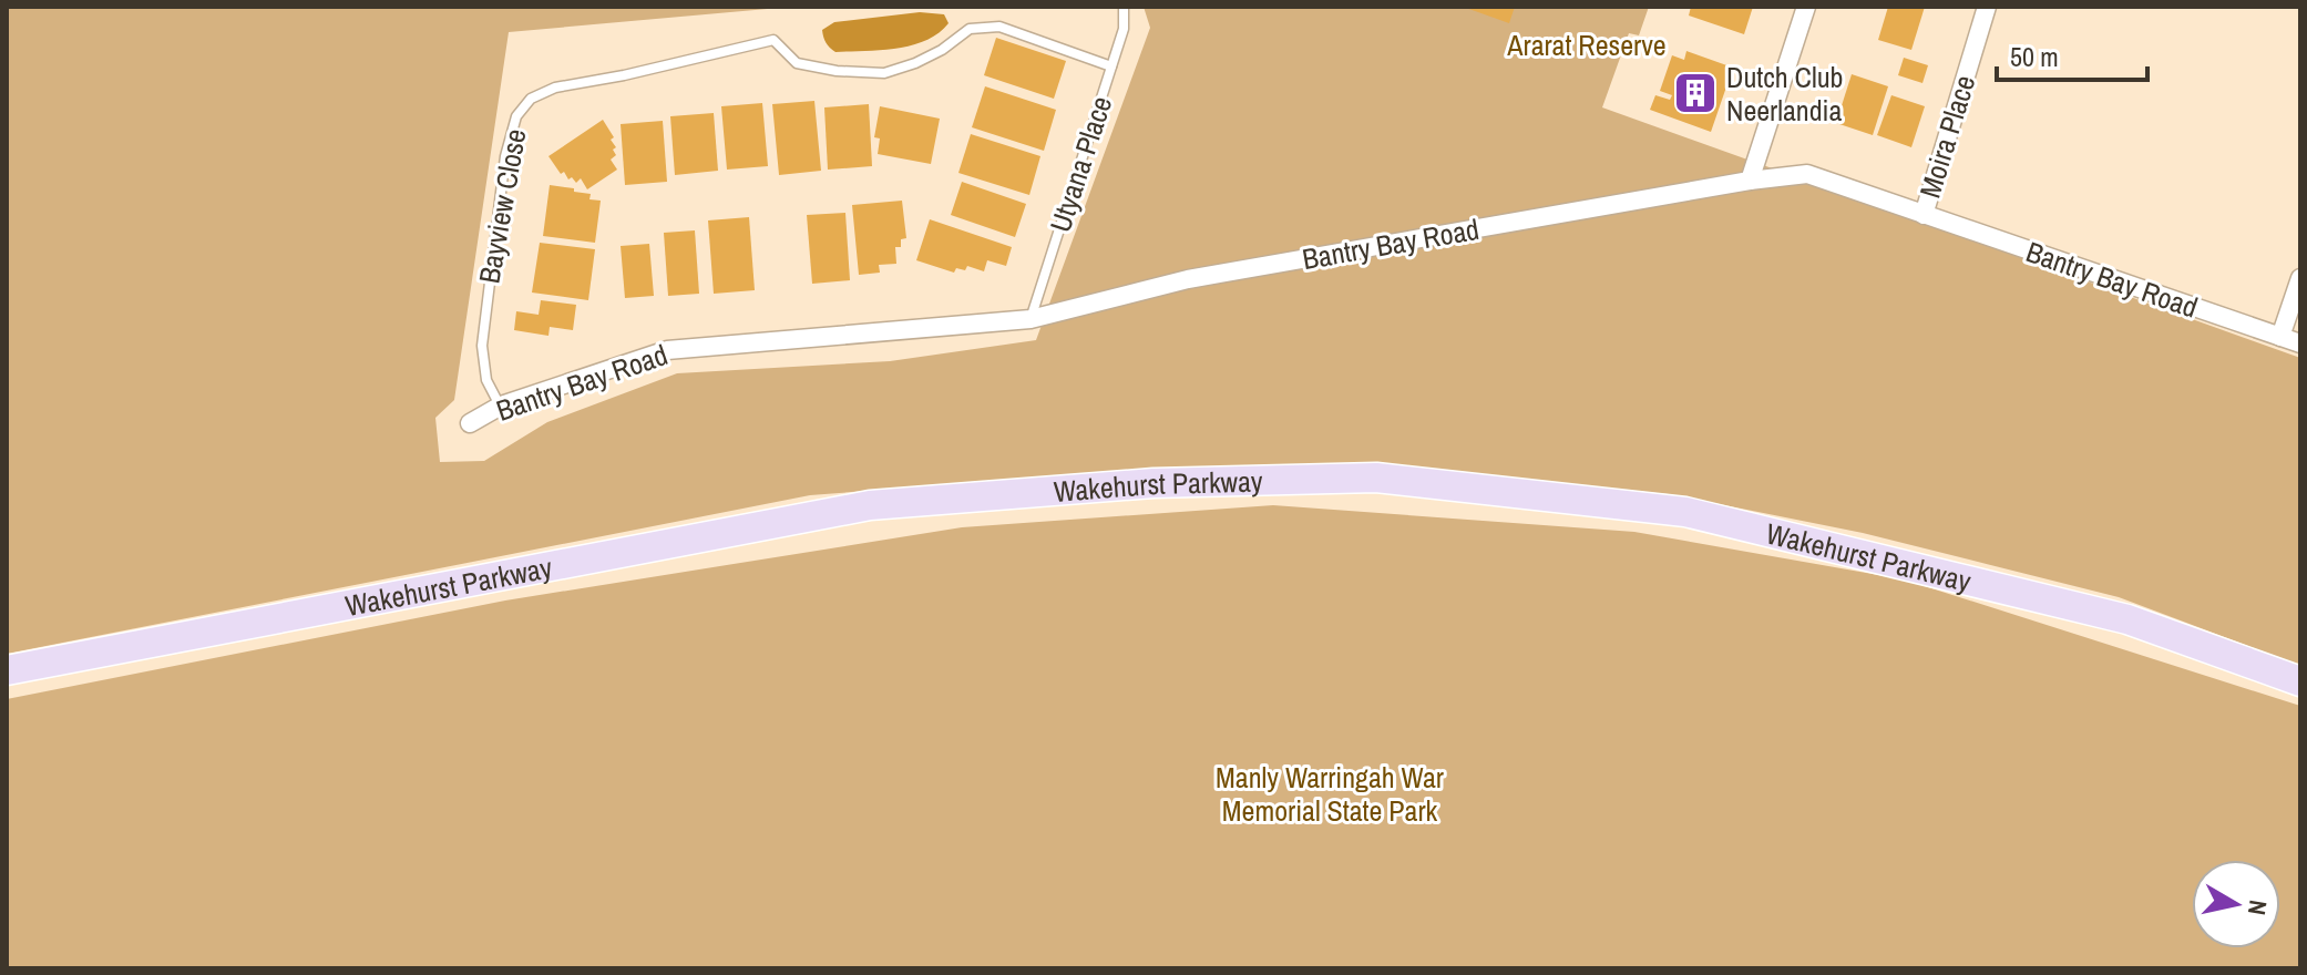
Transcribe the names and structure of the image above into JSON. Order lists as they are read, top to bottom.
{
  "streets": {
    "main road": ["Wakehurst Parkway"],
    "street": ["Moira Place", "Bantry Bay Road"],
    "lane": ["Utyana Place", "Bayview Close"]
  },
  "crossings": [
    ["Moira Place", "Bantry Bay Road"],
    ["Utyana Place", "Bayview Close"],
    ["Utyana Place", "Bantry Bay Road"],
    ["Bayview Close", "Bantry Bay Road"]
  ],
  "parks": ["Ararat Reserve", "Manly Warringah War Memorial State Park"],
  "places": {
    "building": ["Dutch Club Neerlandia"]
  },
  "scale_bar": "50 m",
  "north": "right"
}
